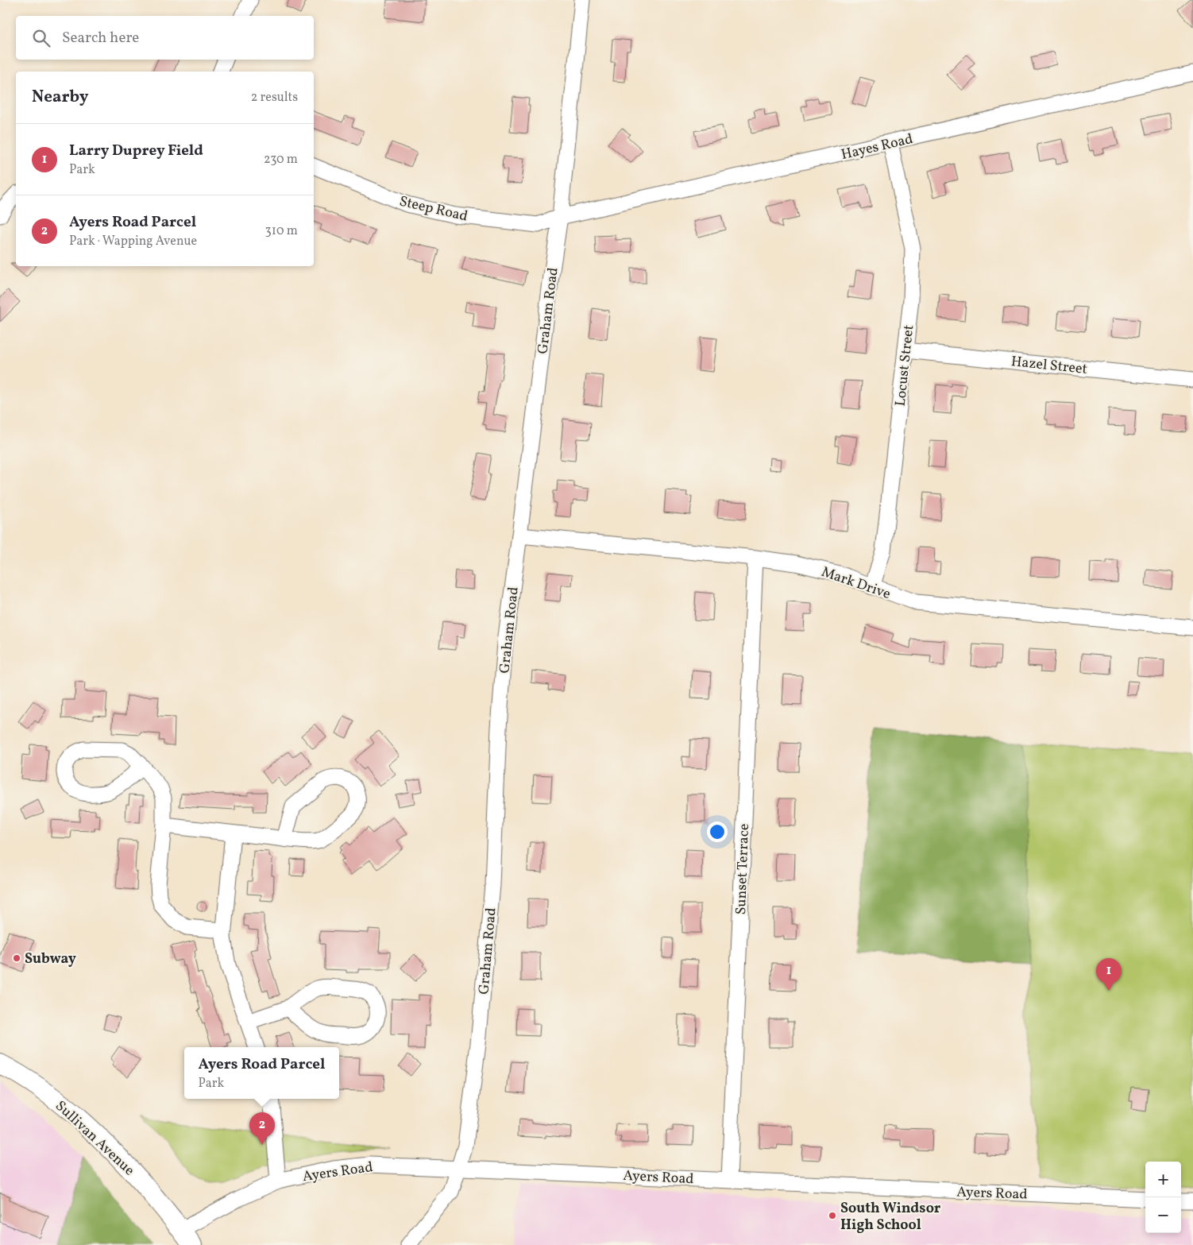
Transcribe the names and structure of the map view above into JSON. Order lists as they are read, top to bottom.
{
  "streets": {
    "main road": ["Sullivan Avenue"],
    "street": [
      "Hayes Road",
      "Steep Road",
      "Graham Road",
      "Hazel Street",
      "Locust Street",
      "Mark Drive",
      "Sunset Terrace",
      "Ayers Road"
    ]
  },
  "crossings": [
    ["Hayes Road", "Steep Road"],
    ["Hayes Road", "Graham Road"],
    ["Hayes Road", "Locust Street"],
    ["Steep Road", "Graham Road"],
    ["Graham Road", "Mark Drive"],
    ["Graham Road", "Ayers Road"],
    ["Hazel Street", "Locust Street"],
    ["Locust Street", "Mark Drive"],
    ["Mark Drive", "Sunset Terrace"],
    ["Sunset Terrace", "Ayers Road"],
    ["Sullivan Avenue", "Ayers Road"]
  ],
  "places": ["Subway", "South Windsor High School"],
  "page": {
    "search": "Search here",
    "heading": ["Nearby", "2 results"],
    "list": [
      {
        "mark": "1",
        "name": "Larry Duprey Field",
        "note": "Park",
        "value": "230 m"
      },
      {
        "mark": "2",
        "name": "Ayers Road Parcel",
        "note": "Park · Wapping Avenue",
        "value": "310 m"
      }
    ],
    "pins": ["1", "2"],
    "popup": ["Ayers Road Parcel", "Park"],
    "map_buttons": ["+", "−"]
  }
}
